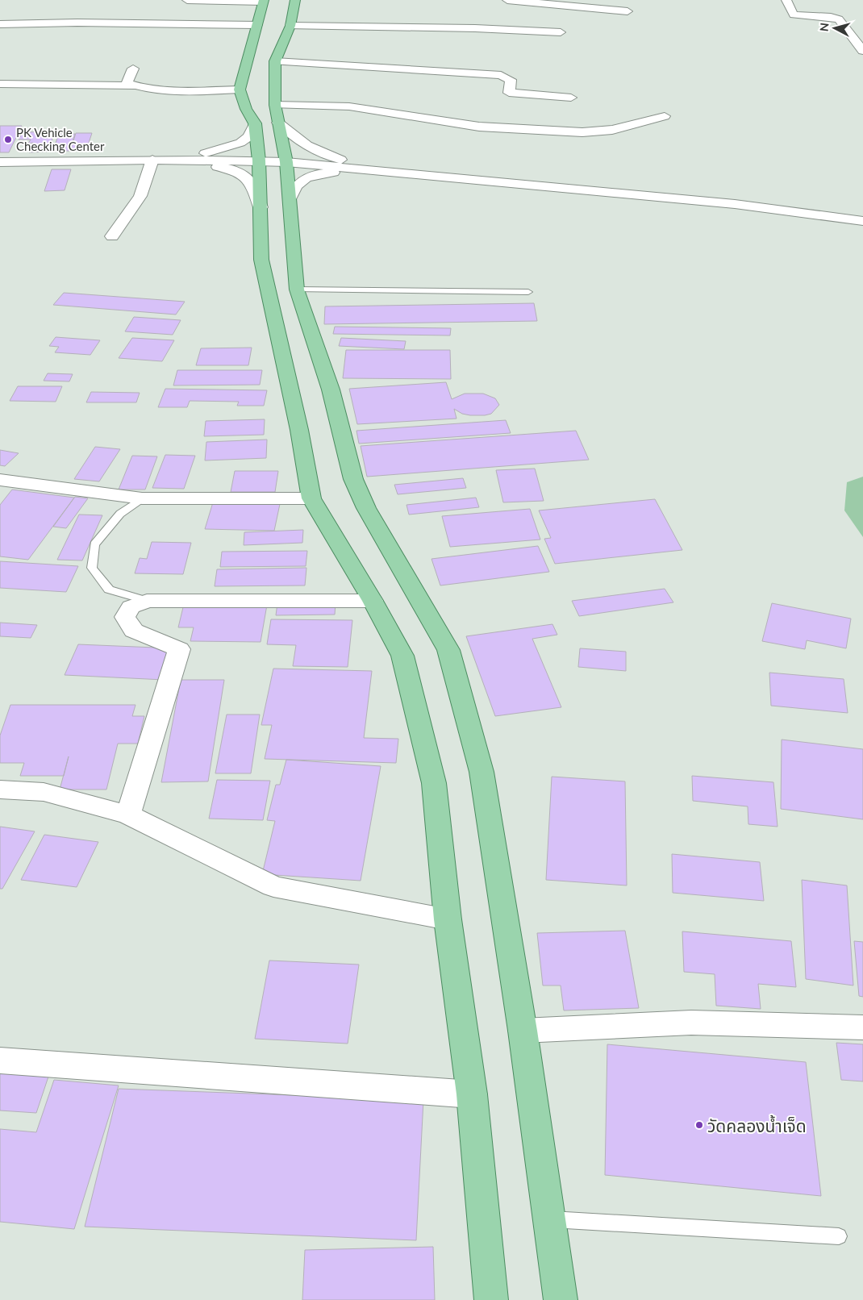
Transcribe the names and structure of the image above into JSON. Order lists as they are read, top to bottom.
{
  "places": ["PK Vehicle Checking Center", "วัดคลองน้ำเจ็ด"],
  "north": "left"
}
